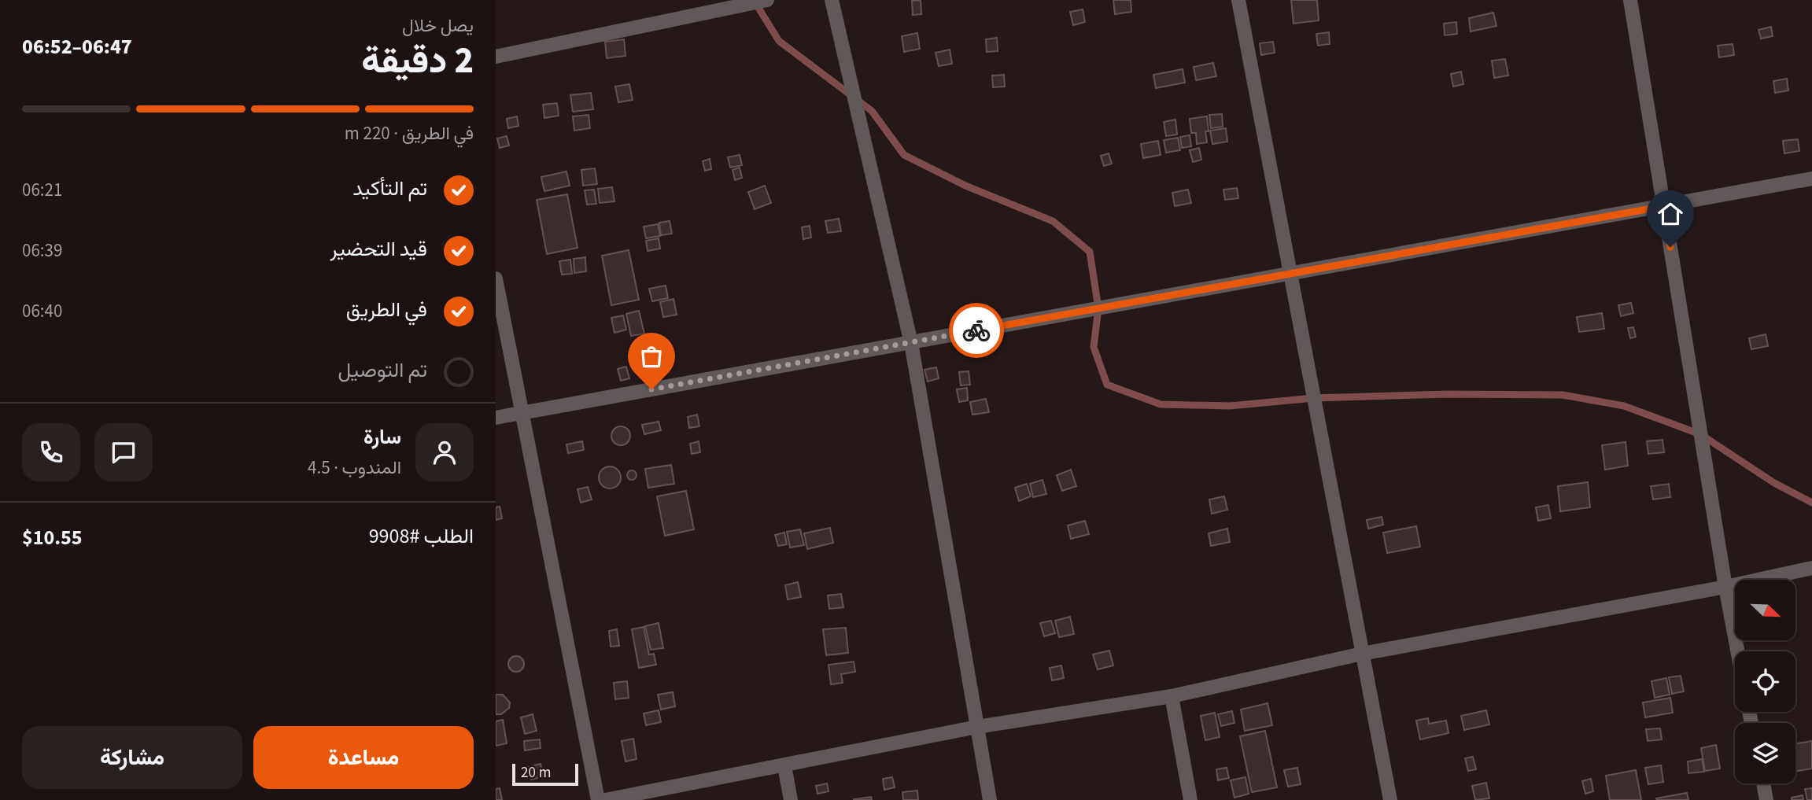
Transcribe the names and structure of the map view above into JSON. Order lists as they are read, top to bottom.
{
  "scale_bar": "20 m",
  "north": "bottom right",
  "page": {
    "heading": ["2 دقيقة", "يصل خلال", "06:47–06:52"],
    "panel": [
      "سارة",
      "المندوب · 4.5",
      "الطلب #9908",
      "$10.55"
    ],
    "bar": "في الطريق · 220 m",
    "list": [
      ["تم التأكيد", "06:21"],
      ["قيد التحضير", "06:39"],
      ["في الطريق", "06:40"],
      "تم التوصيل"
    ],
    "buttons": ["مساعدة", "مشاركة"],
    "scale": "20 m"
  }
}
